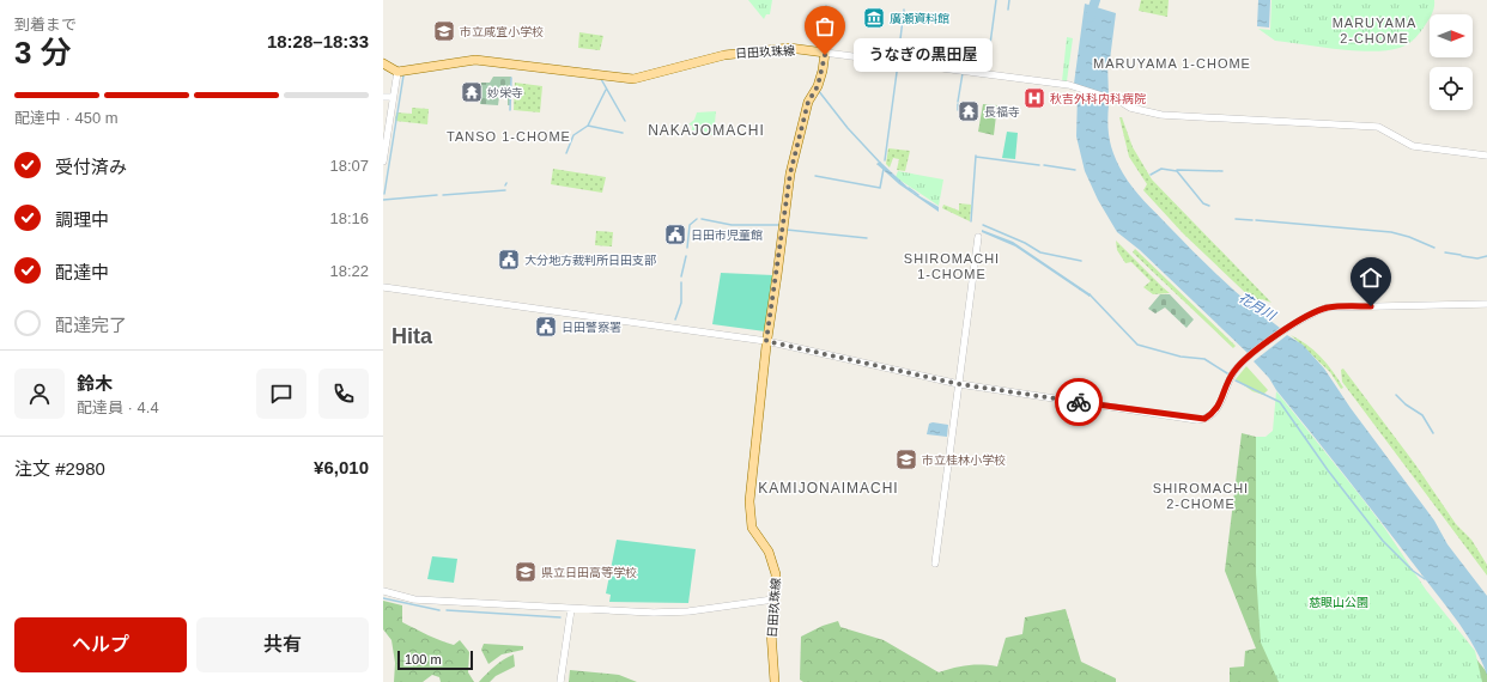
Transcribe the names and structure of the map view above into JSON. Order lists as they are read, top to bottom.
{
  "streets": {
    "main road": ["日田玖珠線"]
  },
  "districts": [
    "MARUYAMA 2-CHOME",
    "MARUYAMA 1-CHOME",
    "NAKAJOMACHI",
    "TANSO 1-CHOME",
    "SHIROMACHI 1-CHOME",
    "Hita",
    "KAMIJONAIMACHI",
    "SHIROMACHI 2-CHOME"
  ],
  "water": ["花月川"],
  "parks": ["慈眼山公園"],
  "places": {
    "museum": ["廣瀬資料館"],
    "school or university": ["市立咸宜小学校", "市立桂林小学校", "県立日田高等学校"],
    "other": ["うなぎの黒田屋"],
    "temple": ["妙栄寺", "長福寺"],
    "hospital": ["秋吉外科内科病院"],
    "public building": ["日田市児童館", "大分地方裁判所日田支部", "日田警察署"]
  },
  "scale_bar": "100 m",
  "north": "right",
  "page": {
    "heading": ["3 分", "到着まで", "18:28–18:33"],
    "panel": [
      "鈴木",
      "配達員 · 4.4",
      "注文 #2980",
      "¥6,010"
    ],
    "bubble": "うなぎの黒田屋",
    "bar": "配達中 · 450 m",
    "list": [
      ["受付済み", "18:07"],
      ["調理中", "18:16"],
      ["配達中", "18:22"],
      "配達完了"
    ],
    "buttons": ["ヘルプ", "共有"],
    "scale": "100 m"
  }
}
